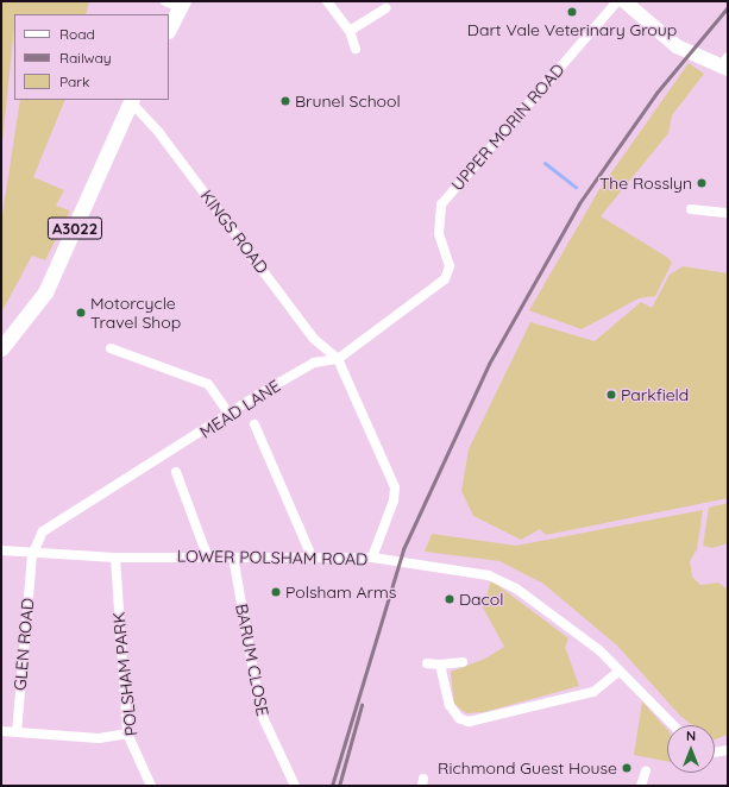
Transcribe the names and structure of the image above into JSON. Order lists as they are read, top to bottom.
{
  "streets": {
    "main road": ["A3022"],
    "street": [
      "UPPER MORIN ROAD",
      "KINGS ROAD",
      "MEAD LANE",
      "LOWER POLSHAM ROAD",
      "GLEN ROAD",
      "BARUM CLOSE",
      "POLSHAM PARK"
    ]
  },
  "crossings": [
    ["UPPER MORIN ROAD", "MEAD LANE"],
    ["A3022", "KINGS ROAD"],
    ["KINGS ROAD", "MEAD LANE"],
    ["MEAD LANE", "LOWER POLSHAM ROAD"],
    ["MEAD LANE", "GLEN ROAD"],
    ["LOWER POLSHAM ROAD", "GLEN ROAD"],
    ["LOWER POLSHAM ROAD", "BARUM CLOSE"],
    ["LOWER POLSHAM ROAD", "POLSHAM PARK"]
  ],
  "places": [
    "Dart Vale Veterinary Group",
    "Brunel School",
    "The Rosslyn",
    "Motorcycle Travel Shop",
    "Parkfield",
    "Polsham Arms",
    "Dacol",
    "Richmond Guest House"
  ],
  "legend": ["Road", "Railway", "Park"],
  "north": "top"
}
